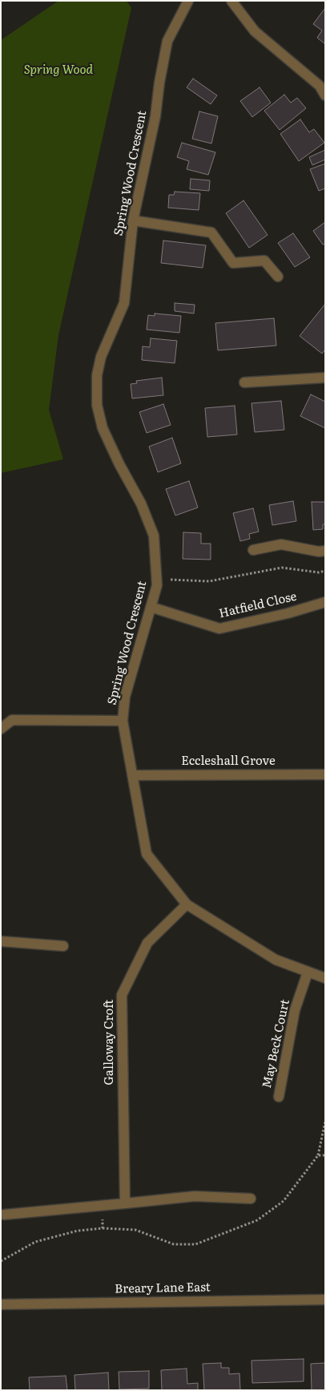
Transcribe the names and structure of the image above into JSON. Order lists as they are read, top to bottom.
{
  "streets": {
    "street": [
      "Spring Wood Crescent",
      "Hatfield Close",
      "Eccleshall Grove",
      "Galloway Croft",
      "May Beck Court",
      "Breary Lane East"
    ]
  },
  "crossings": [
    ["Spring Wood Crescent", "Hatfield Close"],
    ["Spring Wood Crescent", "Eccleshall Grove"],
    ["Spring Wood Crescent", "Galloway Croft"],
    ["Spring Wood Crescent", "May Beck Court"]
  ],
  "parks": ["Spring Wood"]
}
